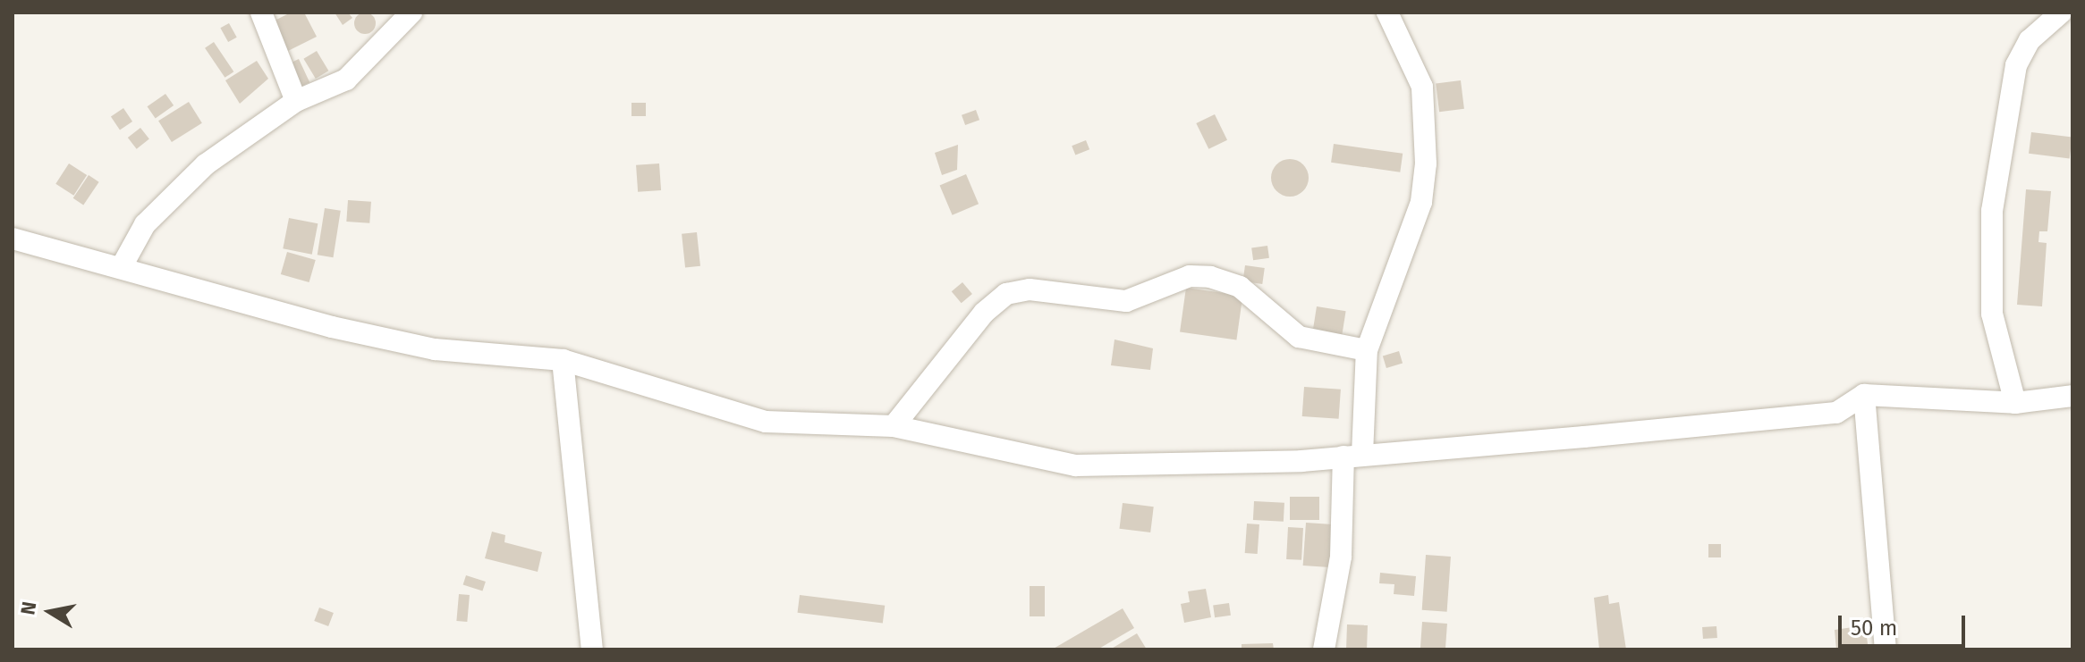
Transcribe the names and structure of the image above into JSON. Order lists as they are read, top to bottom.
{
  "scale_bar": "50 m",
  "north": "left"
}
